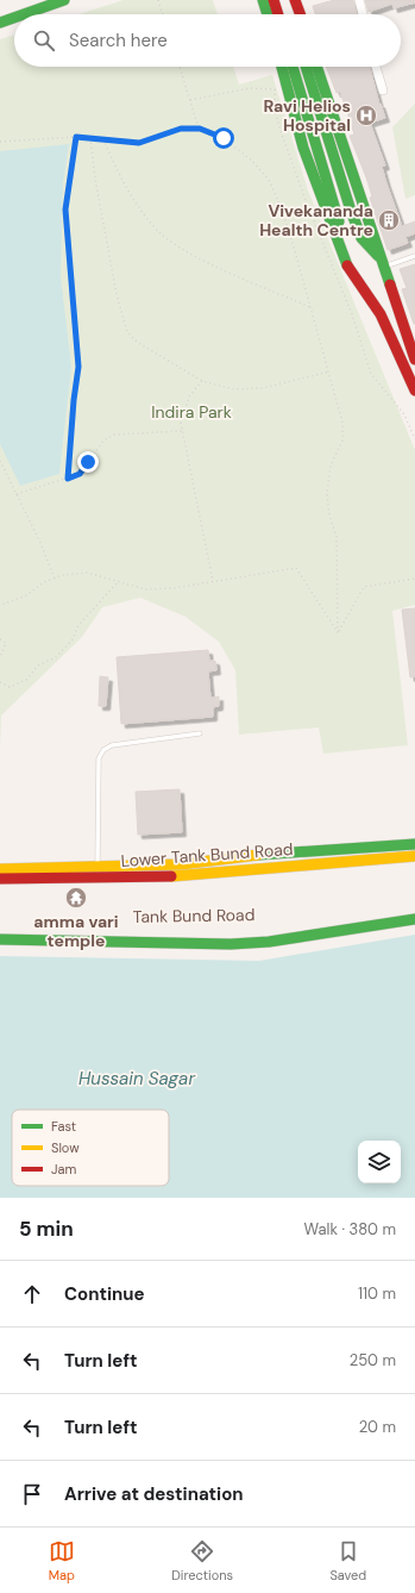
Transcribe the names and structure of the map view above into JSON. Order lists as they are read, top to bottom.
{
  "streets": {
    "main road": ["Lower Tank Bund Road", "Tank Bund Road"]
  },
  "water": ["Hussain Sagar"],
  "parks": ["Indira Park"],
  "places": {
    "hospital": ["Ravi Helios Hospital"],
    "building": ["Vivekananda Health Centre"],
    "temple": ["amma vari temple"]
  },
  "legend": ["Fast", "Slow", "Jam"],
  "page": {
    "search": "Search here",
    "heading": ["5 min", "Walk · 380 m"],
    "list": [
      ["Continue", "110 m"],
      ["Turn left", "250 m"],
      ["Turn left", "20 m"],
      "Arrive at destination"
    ],
    "nav": ["Map", "Directions", "Saved"]
  }
}
